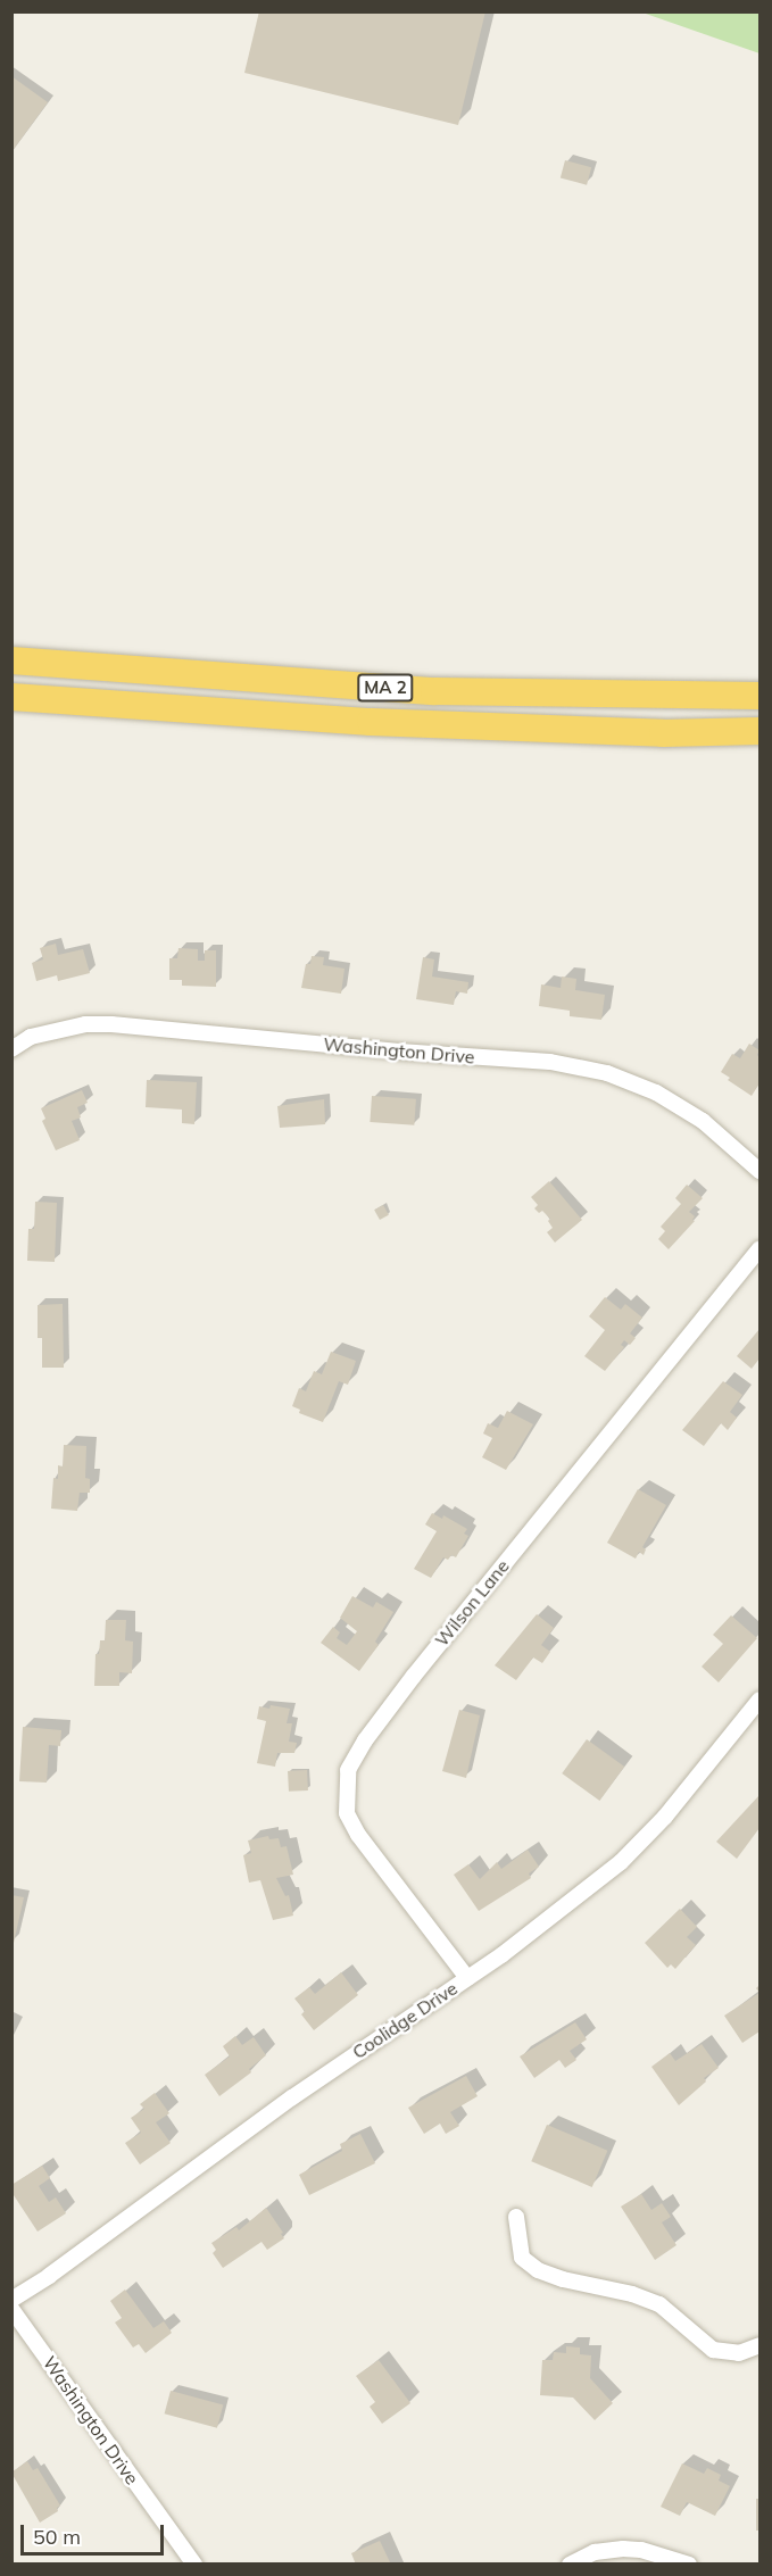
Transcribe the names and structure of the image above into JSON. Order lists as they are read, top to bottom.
{
  "streets": {
    "highway": ["MA 2"],
    "street": ["Washington Drive", "Wilson Lane", "Coolidge Drive"]
  },
  "crossings": [
    ["Wilson Lane", "Coolidge Drive"]
  ],
  "scale_bar": "50 m"
}
